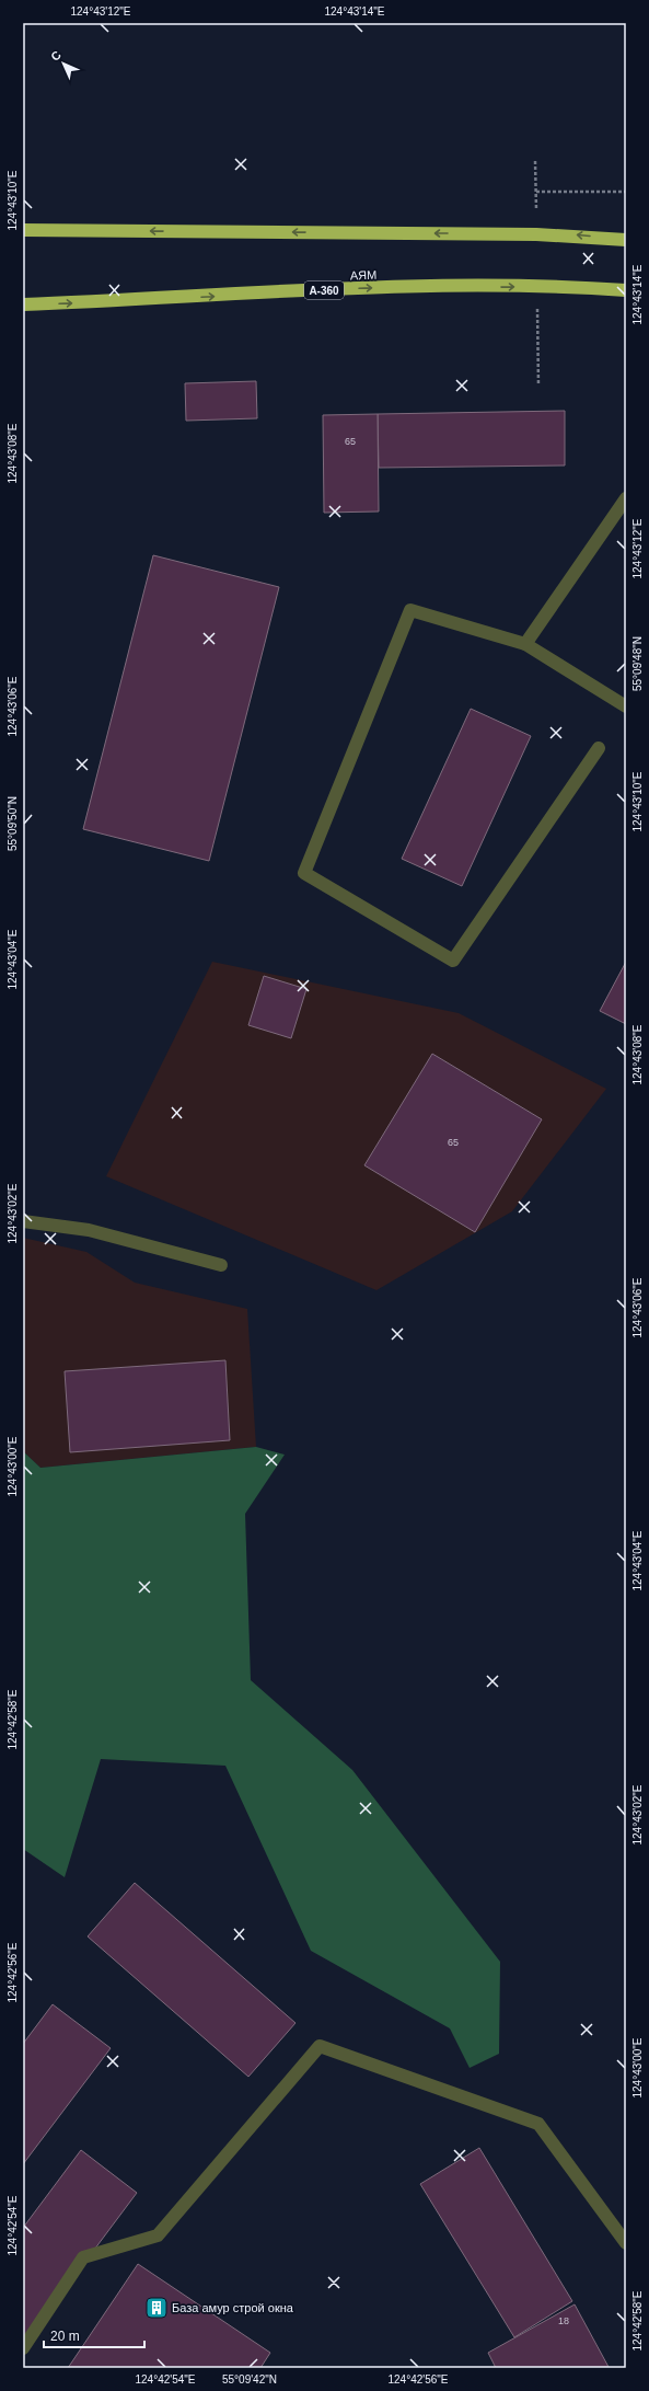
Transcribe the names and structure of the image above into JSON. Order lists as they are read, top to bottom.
{
  "streets": {
    "highway": ["АЯМ", "А-360"]
  },
  "places": {
    "building": ["База амур строй окна"]
  },
  "house_numbers": ["65", "65", "18"],
  "scale_bar": "20 m",
  "north": "top left",
  "coordinates": [
    "124°43'12\"E",
    "124°43'14\"E",
    "124°43'10\"E",
    "124°43'08\"E",
    "55°09'48\"N",
    "124°43'06\"E",
    "55°09'50\"N",
    "124°43'04\"E",
    "124°43'02\"E",
    "124°43'00\"E",
    "124°42'58\"E",
    "124°42'56\"E",
    "124°42'54\"E",
    "55°09'42\"N"
  ]
}
